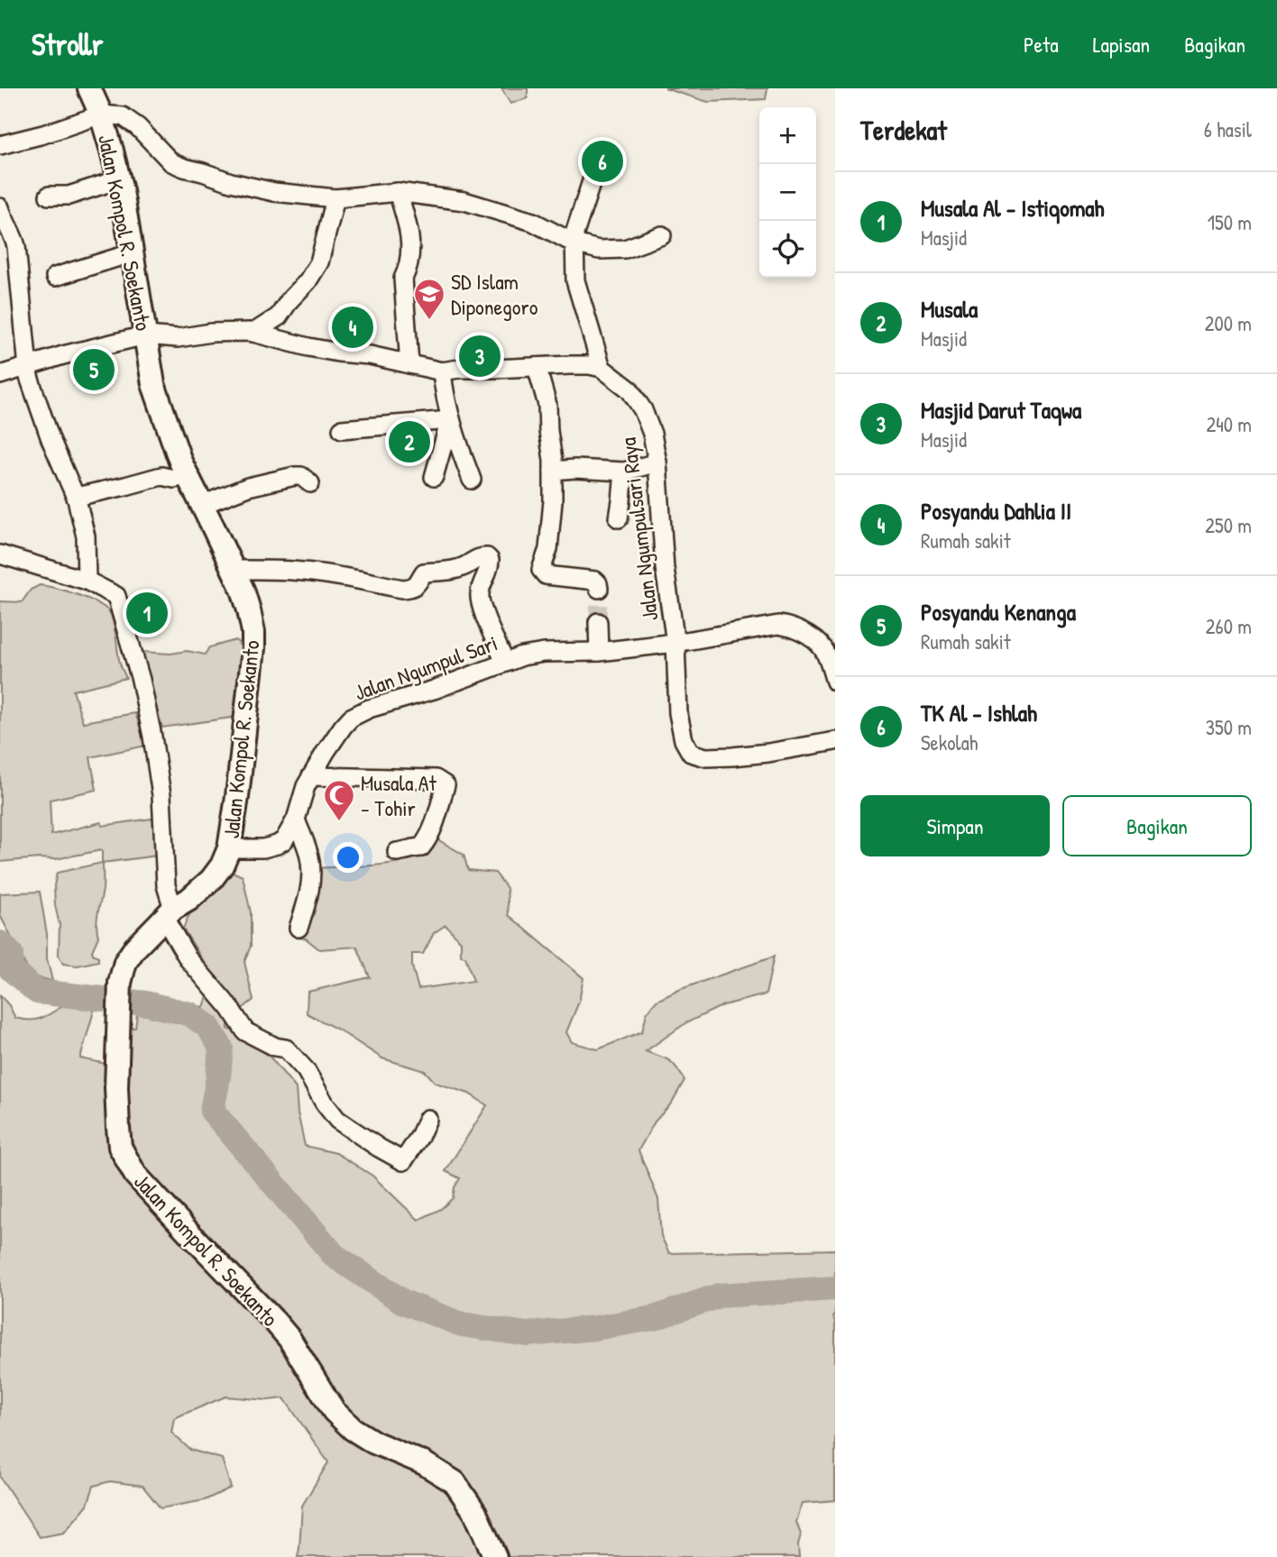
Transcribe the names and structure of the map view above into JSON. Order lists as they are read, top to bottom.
{
  "streets": {
    "main road": ["Jalan Kompol R. Soekanto"],
    "street": ["Jalan Ngumpulsari Raya", "Jalan Ngumpul Sari"]
  },
  "crossings": [
    ["Jalan Kompol R. Soekanto", "Jalan Ngumpul Sari"],
    ["Jalan Ngumpulsari Raya", "Jalan Ngumpul Sari"]
  ],
  "places": {
    "school or university": ["SD Islam Diponegoro"],
    "mosque": ["Musala At - Tohir"]
  },
  "page": {
    "header": "Strollr",
    "nav": ["Peta", "Lapisan", "Bagikan"],
    "heading": ["Terdekat", "6 hasil"],
    "map_buttons": ["+", "−"],
    "pins": [
      "6",
      "4",
      "3",
      "5",
      "2",
      "1"
    ],
    "list": [
      {
        "mark": "1",
        "name": "Musala Al - Istiqomah",
        "note": "Masjid",
        "value": "150 m"
      },
      {
        "mark": "2",
        "name": "Musala",
        "note": "Masjid",
        "value": "200 m"
      },
      {
        "mark": "3",
        "name": "Masjid Darut Taqwa",
        "note": "Masjid",
        "value": "240 m"
      },
      {
        "mark": "4",
        "name": "Posyandu Dahlia II",
        "note": "Rumah sakit",
        "value": "250 m"
      },
      {
        "mark": "5",
        "name": "Posyandu Kenanga",
        "note": "Rumah sakit",
        "value": "260 m"
      },
      {
        "mark": "6",
        "name": "TK Al - Ishlah",
        "note": "Sekolah",
        "value": "350 m"
      }
    ],
    "buttons": ["Simpan", "Bagikan"]
  }
}
